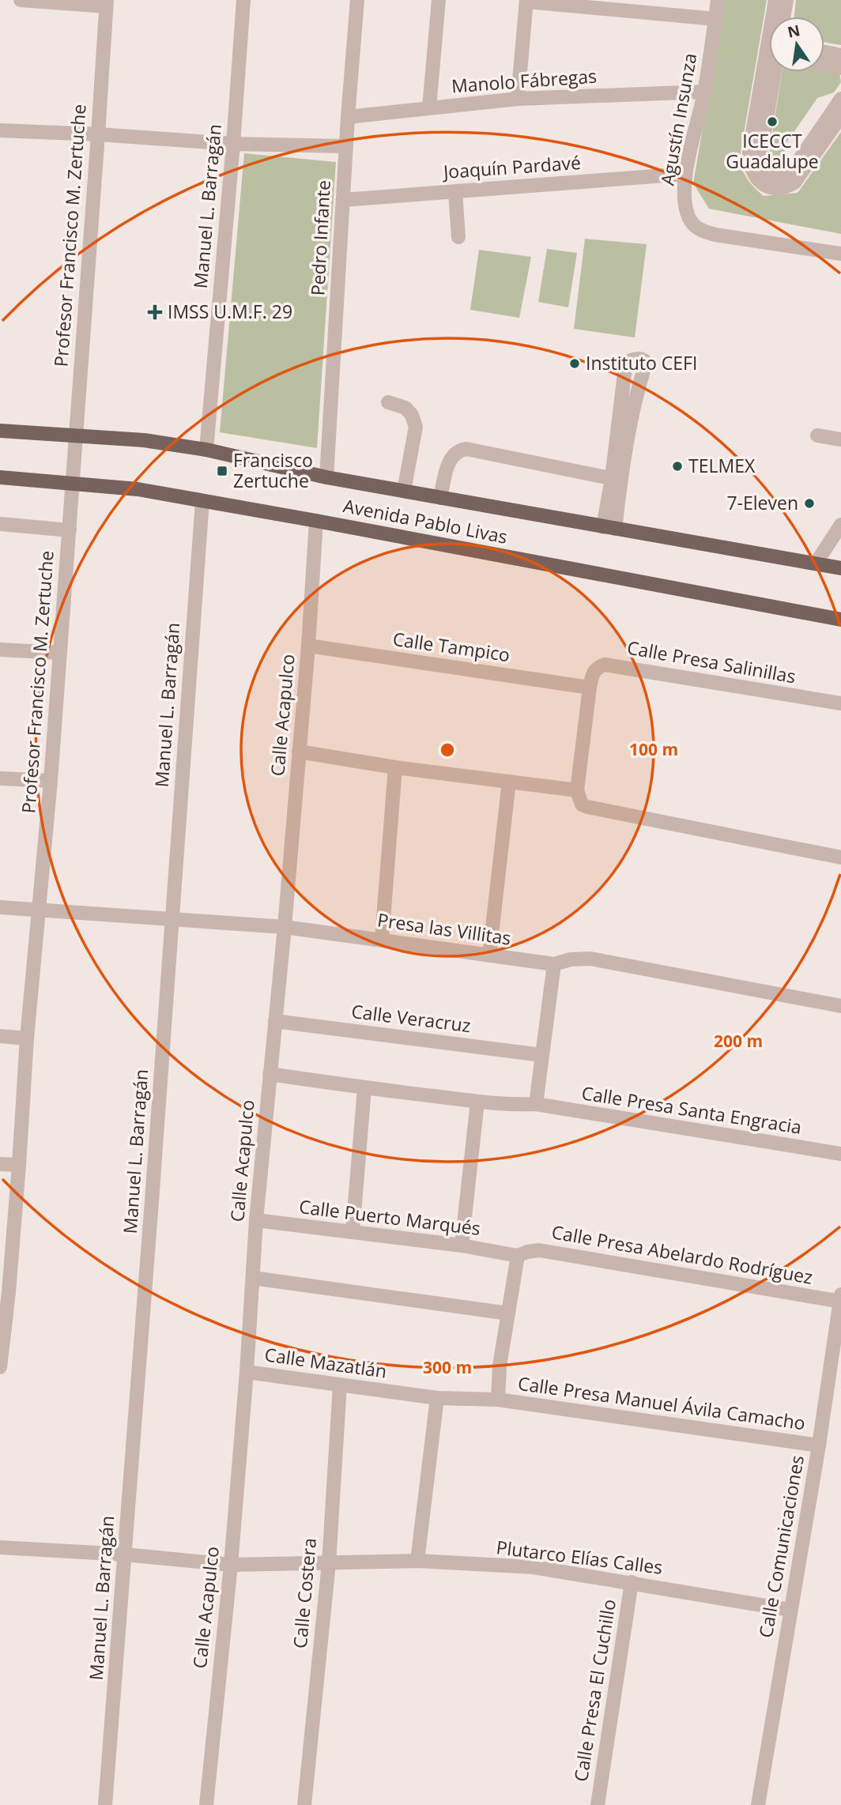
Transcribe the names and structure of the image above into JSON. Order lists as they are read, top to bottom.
{
  "streets": {
    "main road": ["Avenida Pablo Livas"],
    "street": [
      "Manolo Fábregas",
      "Agustín Insunza",
      "Joaquín Pardavé",
      "Manuel L. Barragán",
      "Profesor Francisco M. Zertuche",
      "Pedro Infante",
      "Calle Tampico",
      "Calle Presa Salinillas",
      "Calle Acapulco",
      "Presa las Villitas",
      "Calle Veracruz",
      "Calle Presa Santa Engracia",
      "Calle Puerto Marqués",
      "Calle Presa Abelardo Rodríguez",
      "Calle Mazatlán",
      "Calle Presa Manuel Ávila Camacho",
      "Calle Comunicaciones",
      "Plutarco Elías Calles",
      "Calle Costera",
      "Calle Presa El Cuchillo"
    ]
  },
  "crossings": [
    ["Manolo Fábregas", "Agustín Insunza"],
    ["Manolo Fábregas", "Pedro Infante"],
    ["Agustín Insunza", "Joaquín Pardavé"],
    ["Joaquín Pardavé", "Pedro Infante"],
    ["Manuel L. Barragán", "Avenida Pablo Livas"],
    ["Manuel L. Barragán", "Presa las Villitas"],
    ["Manuel L. Barragán", "Plutarco Elías Calles"],
    ["Profesor Francisco M. Zertuche", "Avenida Pablo Livas"],
    ["Profesor Francisco M. Zertuche", "Presa las Villitas"],
    ["Pedro Infante", "Avenida Pablo Livas"],
    ["Avenida Pablo Livas", "Calle Acapulco"],
    ["Calle Tampico", "Calle Presa Salinillas"],
    ["Calle Tampico", "Calle Acapulco"],
    ["Calle Acapulco", "Presa las Villitas"],
    ["Calle Acapulco", "Calle Veracruz"],
    ["Calle Acapulco", "Calle Puerto Marqués"],
    ["Calle Acapulco", "Calle Mazatlán"],
    ["Calle Acapulco", "Plutarco Elías Calles"],
    ["Calle Puerto Marqués", "Calle Presa Abelardo Rodríguez"],
    ["Calle Presa Abelardo Rodríguez", "Calle Comunicaciones"],
    ["Calle Mazatlán", "Calle Presa Manuel Ávila Camacho"],
    ["Calle Mazatlán", "Calle Costera"],
    ["Calle Presa Manuel Ávila Camacho", "Calle Comunicaciones"],
    ["Calle Comunicaciones", "Plutarco Elías Calles"],
    ["Plutarco Elías Calles", "Calle Costera"],
    ["Plutarco Elías Calles", "Calle Presa El Cuchillo"]
  ],
  "places": {
    "other": [
      "ICECCT Guadalupe",
      "Instituto CEFI",
      "TELMEX",
      "7-Eleven"
    ],
    "health": ["IMSS U.M.F. 29"],
    "transit": ["Francisco Zertuche"]
  },
  "north": "top",
  "rings": ["100 m", "200 m", "300 m"]
}
